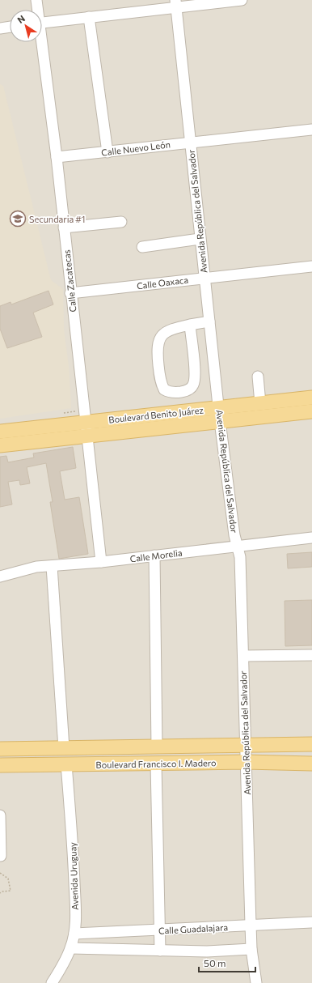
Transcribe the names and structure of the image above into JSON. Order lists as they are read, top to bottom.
{
  "streets": {
    "main road": ["Boulevard Benito Juárez", "Boulevard Francisco I. Madero"],
    "street": [
      "Calle Nuevo León",
      "Avenida República del Salvador",
      "Calle Zacatecas",
      "Calle Oaxaca",
      "Calle Morelia",
      "Avenida Uruguay",
      "Calle Guadalajara"
    ]
  },
  "crossings": [
    ["Calle Nuevo León", "Avenida República del Salvador"],
    ["Calle Nuevo León", "Calle Zacatecas"],
    ["Avenida República del Salvador", "Calle Oaxaca"],
    ["Avenida República del Salvador", "Boulevard Benito Juárez"],
    ["Avenida República del Salvador", "Calle Morelia"],
    ["Avenida República del Salvador", "Boulevard Francisco I. Madero"],
    ["Avenida República del Salvador", "Calle Guadalajara"],
    ["Calle Zacatecas", "Calle Oaxaca"],
    ["Calle Zacatecas", "Boulevard Benito Juárez"],
    ["Calle Zacatecas", "Calle Morelia"],
    ["Boulevard Francisco I. Madero", "Avenida Uruguay"],
    ["Avenida Uruguay", "Calle Guadalajara"]
  ],
  "places": {
    "school or university": ["Secundaria #1"]
  },
  "scale_bar": "50 m",
  "north": "top left"
}
